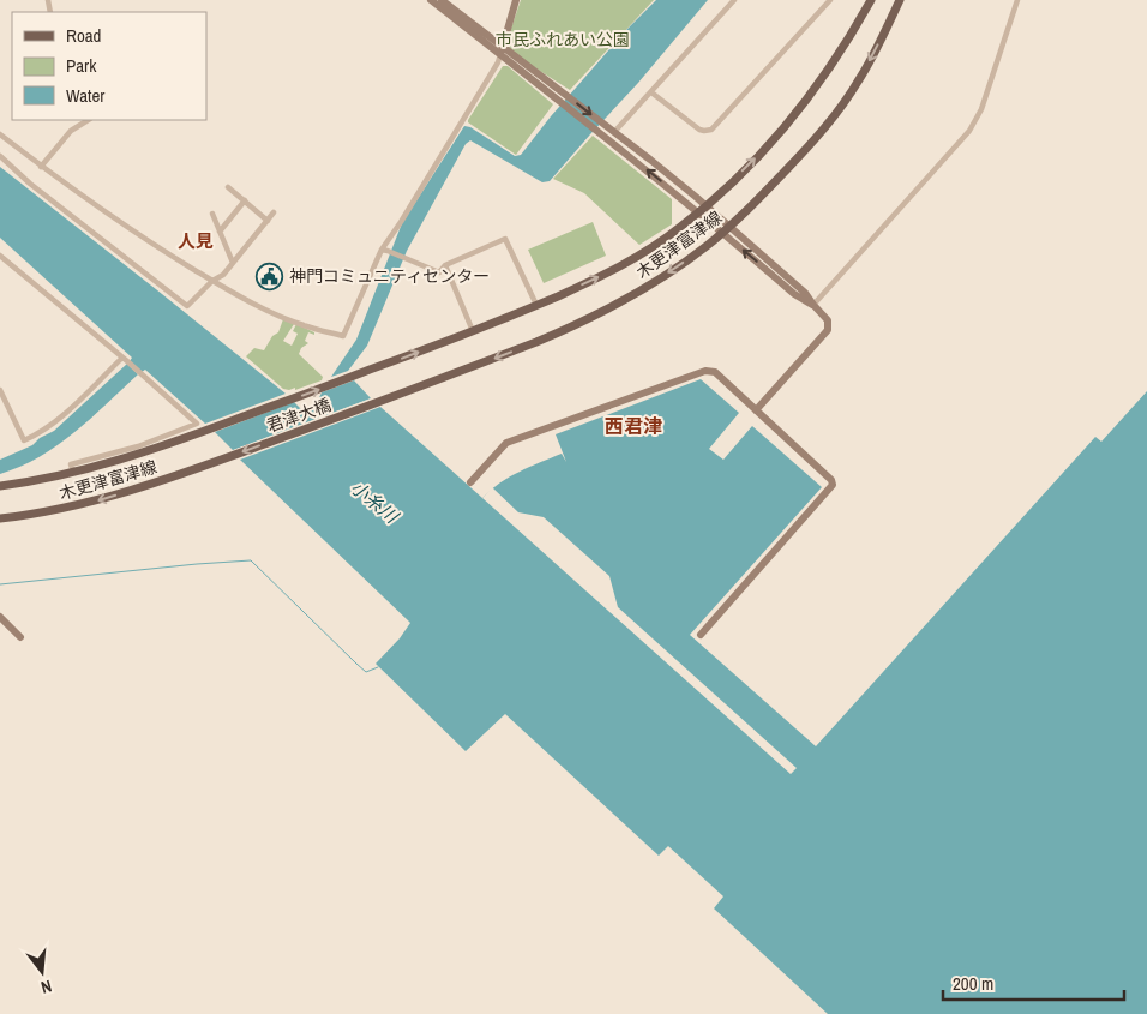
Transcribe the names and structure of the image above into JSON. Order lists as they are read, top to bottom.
{
  "streets": {
    "main road": ["木更津富津線", "君津大橋"]
  },
  "crossings": [
    ["木更津富津線", "君津大橋"]
  ],
  "districts": ["人見", "西君津"],
  "water": ["小糸川"],
  "parks": ["市民ふれあい公園"],
  "places": {
    "public building": ["神門コミュニティセンター"]
  },
  "legend": ["Road", "Park", "Water"],
  "scale_bar": "200 m",
  "north": "bottom"
}
